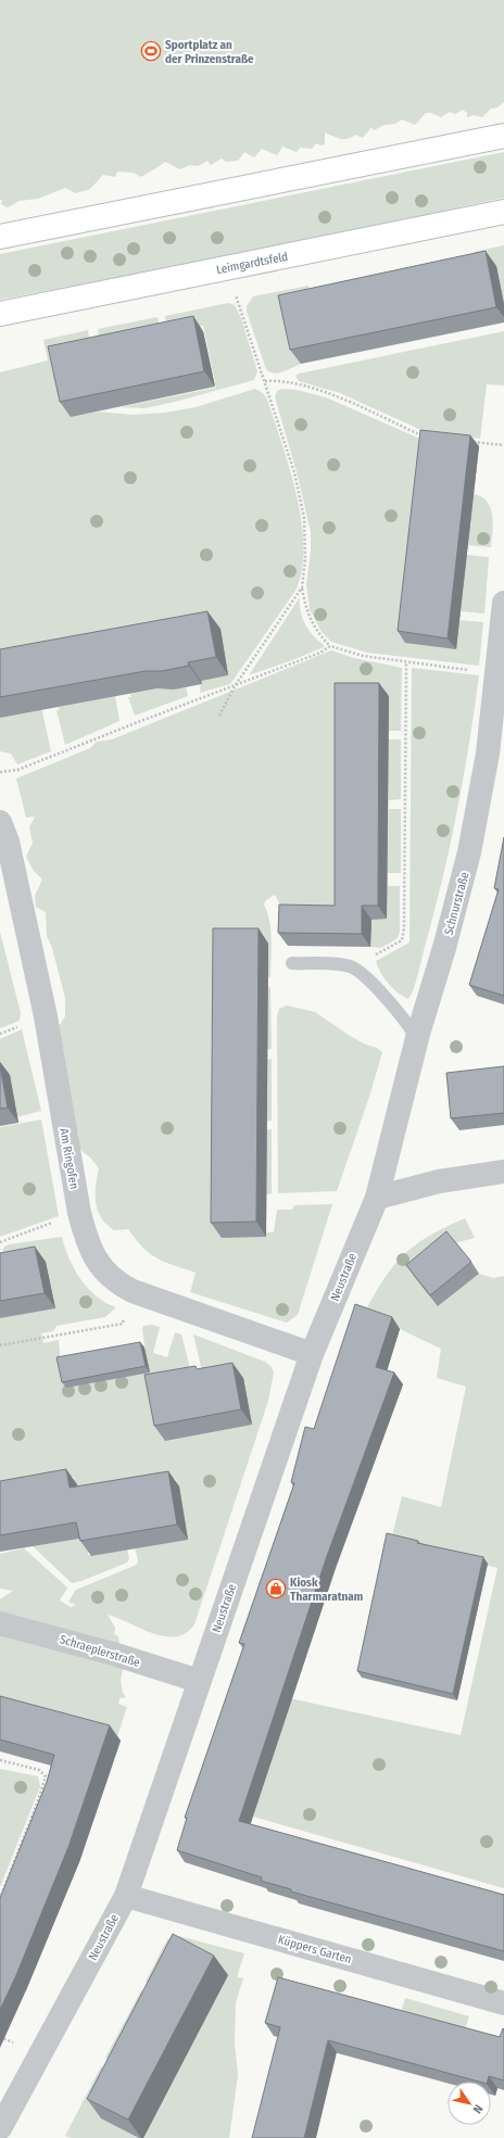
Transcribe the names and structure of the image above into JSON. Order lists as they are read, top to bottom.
{
  "streets": {
    "main road": ["Leimgardtsfeld"],
    "street": [
      "Schnurstraße",
      "Am Ringofen",
      "Neustraße",
      "Schraeplerstraße",
      "Küppers Garten"
    ]
  },
  "crossings": [
    ["Schnurstraße", "Neustraße"],
    ["Am Ringofen", "Neustraße"],
    ["Neustraße", "Schraeplerstraße"],
    ["Neustraße", "Küppers Garten"]
  ],
  "places": {
    "sports": ["Sportplatz an der Prinzenstraße"],
    "shop": ["Kiosk Tharmaratnam"]
  },
  "north": "bottom right"
}
